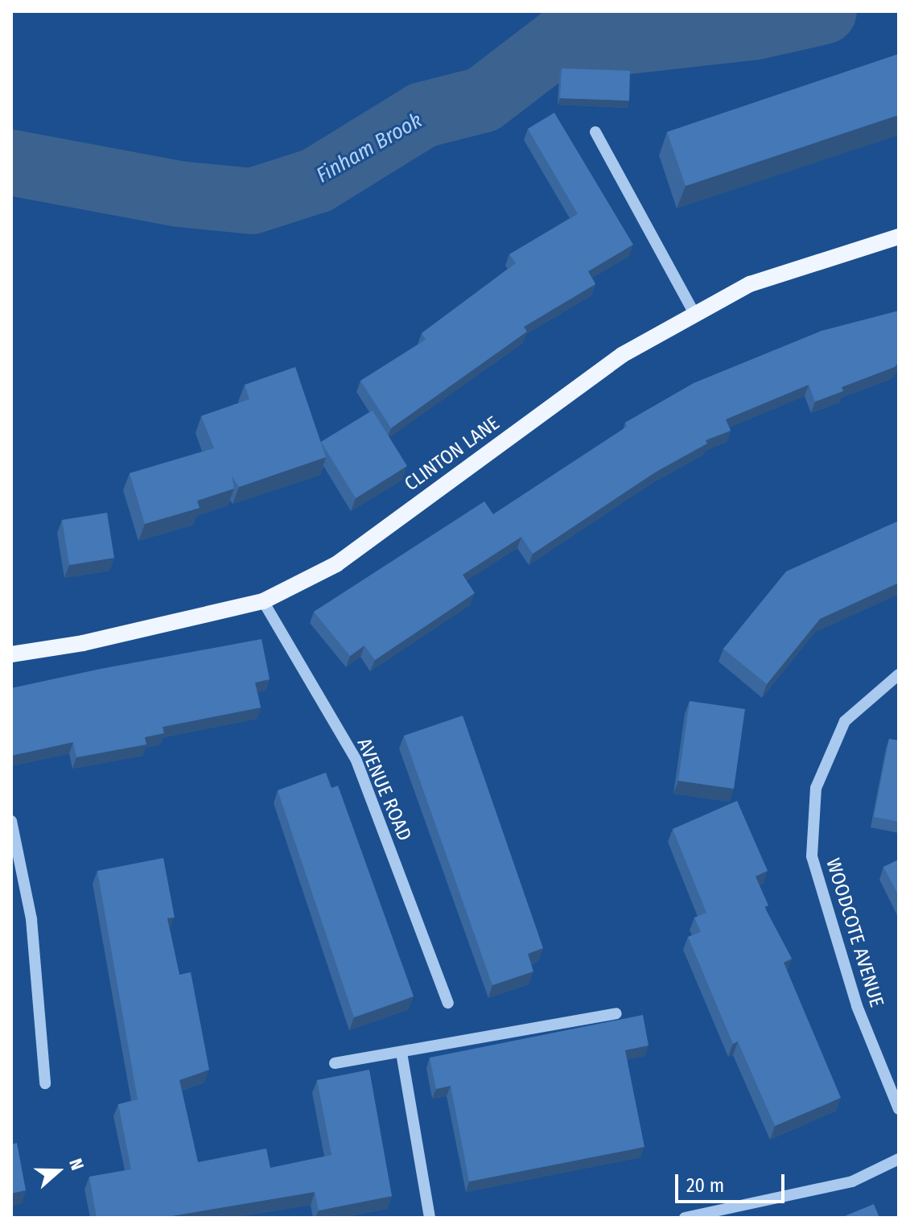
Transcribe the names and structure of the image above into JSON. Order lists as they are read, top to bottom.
{
  "streets": {
    "main road": ["CLINTON LANE"],
    "street": ["AVENUE ROAD", "WOODCOTE AVENUE"]
  },
  "crossings": [
    ["CLINTON LANE", "AVENUE ROAD"]
  ],
  "water": ["Finham Brook"],
  "scale_bar": "20 m",
  "north": "right"
}
